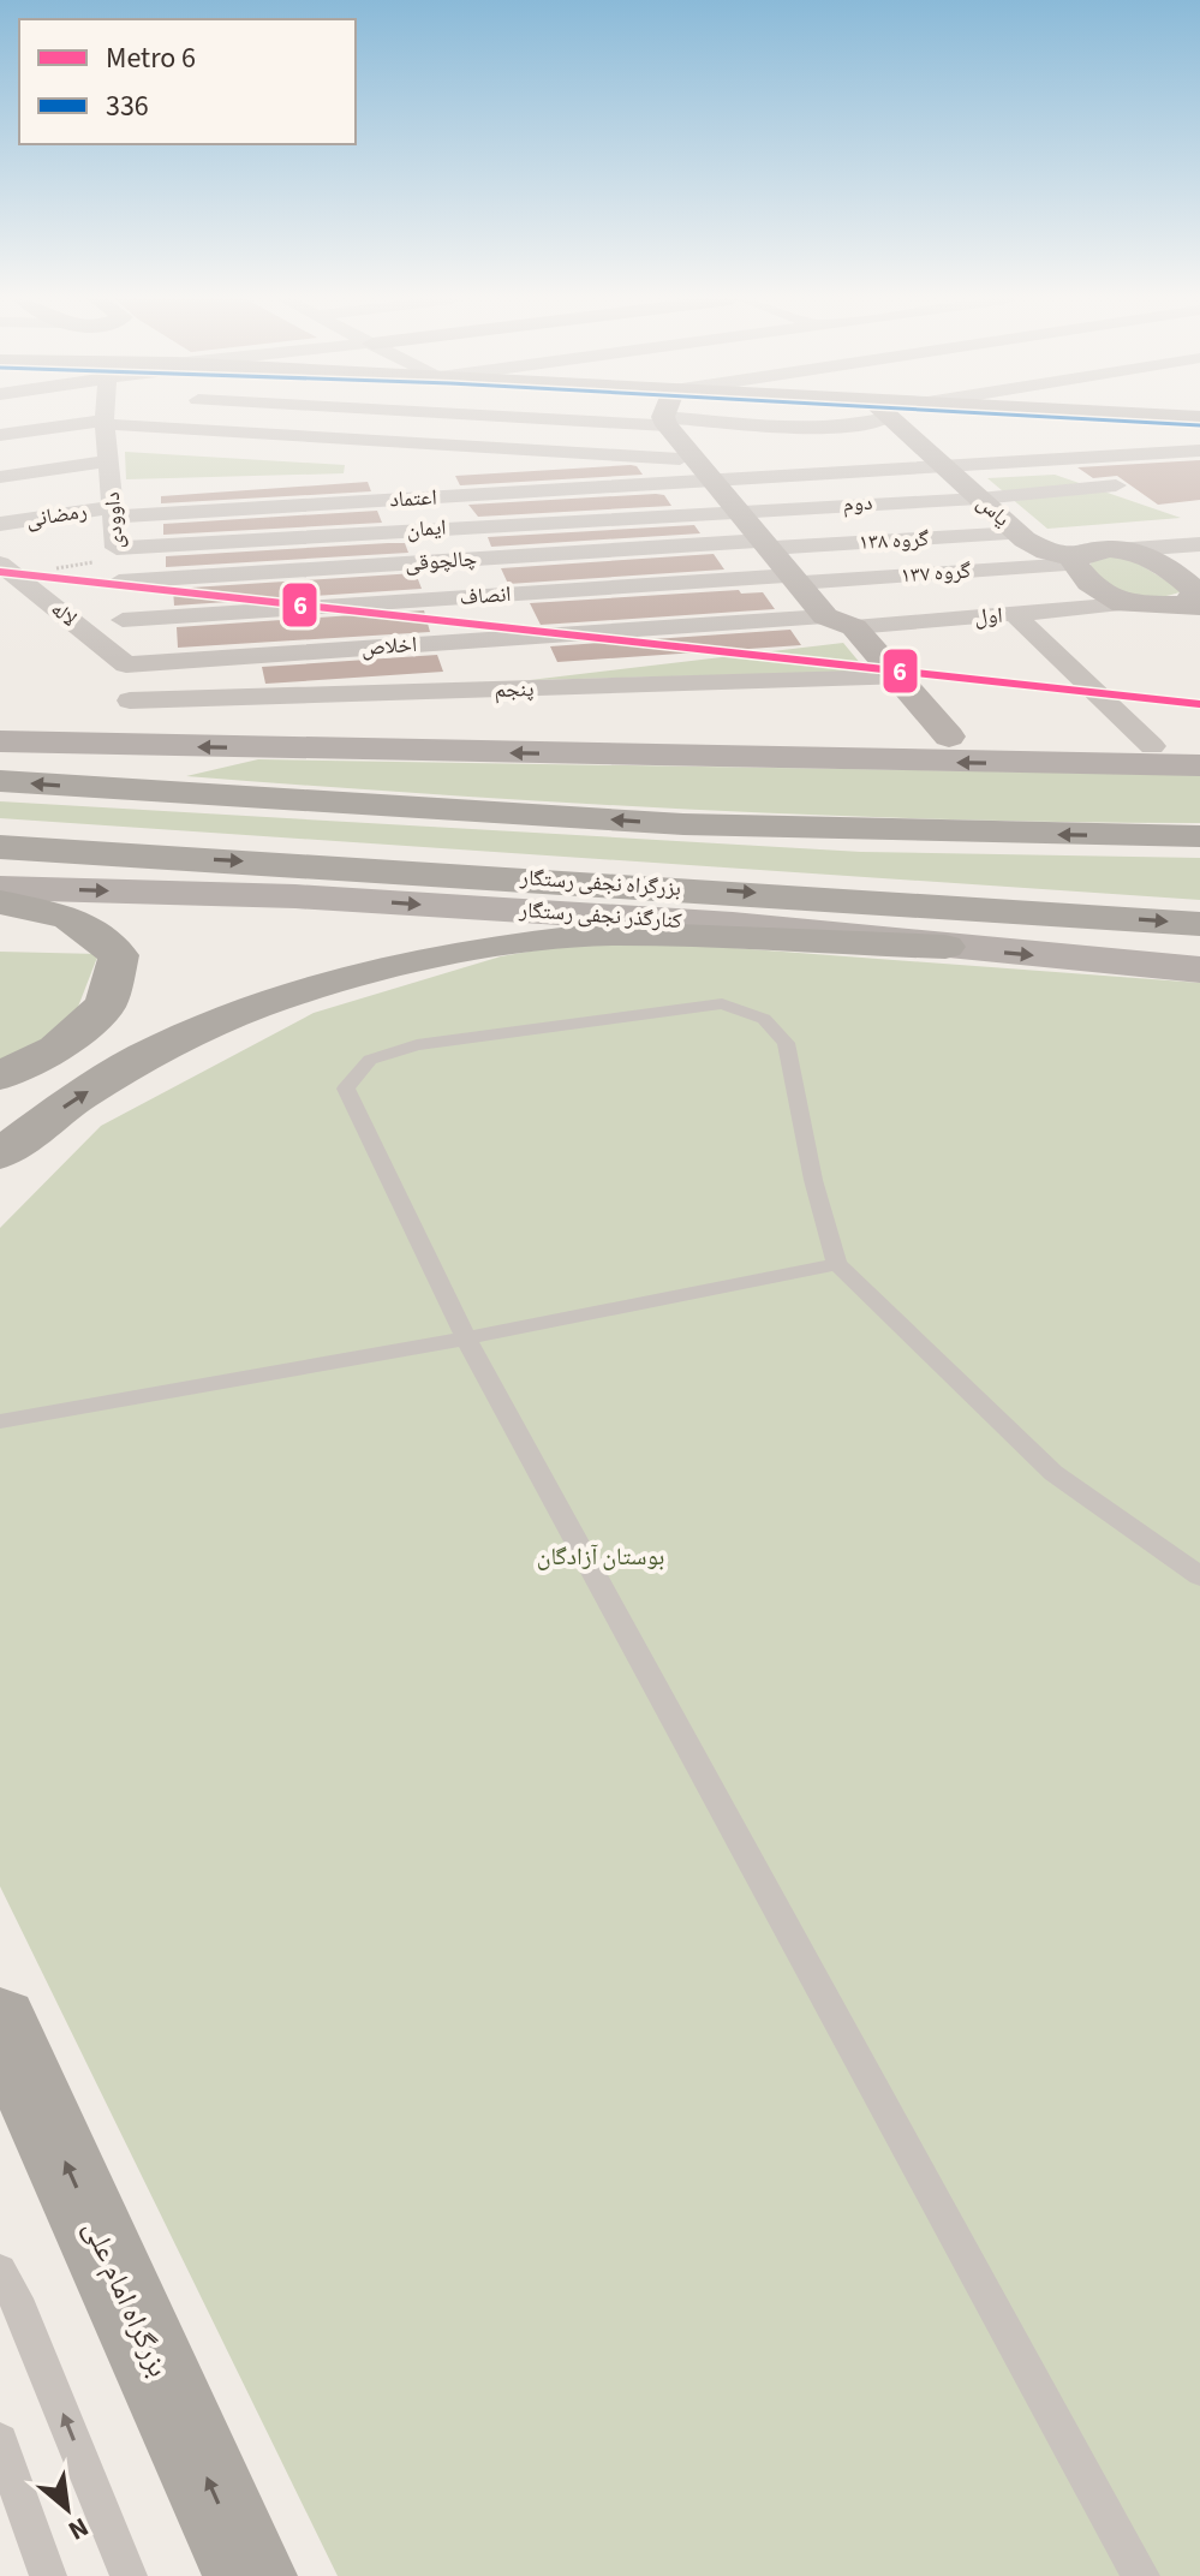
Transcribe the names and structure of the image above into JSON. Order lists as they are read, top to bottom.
{
  "streets": {
    "highway": ["بزرگراه نجفی رستگار", "بزرگراه امام علی"],
    "main road": ["کنارگذر نجفی رستگار"],
    "street": [
      "اعتماد",
      "دوم",
      "یاس",
      "رمضانی",
      "داوودی",
      "ایمان",
      "گروه ۱۳۸",
      "چالچوقی",
      "گروه ۱۳۷",
      "انصاف",
      "لاله",
      "اول",
      "اخلاص",
      "پنجم"
    ]
  },
  "crossings": [
    ["اعتماد", "رمضانی"],
    ["اعتماد", "داوودی"],
    ["دوم", "یاس"],
    ["دوم", "ایمان"],
    ["یاس", "گروه ۱۳۸"],
    ["یاس", "گروه ۱۳۷"],
    ["رمضانی", "داوودی"],
    ["داوودی", "ایمان"],
    ["داوودی", "چالچوقی"],
    ["داوودی", "انصاف"],
    ["داوودی", "لاله"],
    ["داوودی", "اخلاص"],
    ["داوودی", "پنجم"],
    ["ایمان", "چالچوقی"],
    ["گروه ۱۳۸", "چالچوقی"],
    ["گروه ۱۳۷", "انصاف"],
    ["لاله", "اخلاص"]
  ],
  "one_way": ["بزرگراه امام علی"],
  "parks": ["بوستان آزادگان"],
  "lines": ["transit line 336", "metro line 6"],
  "legend": ["Metro 6", "336"],
  "north": "bottom right"
}
